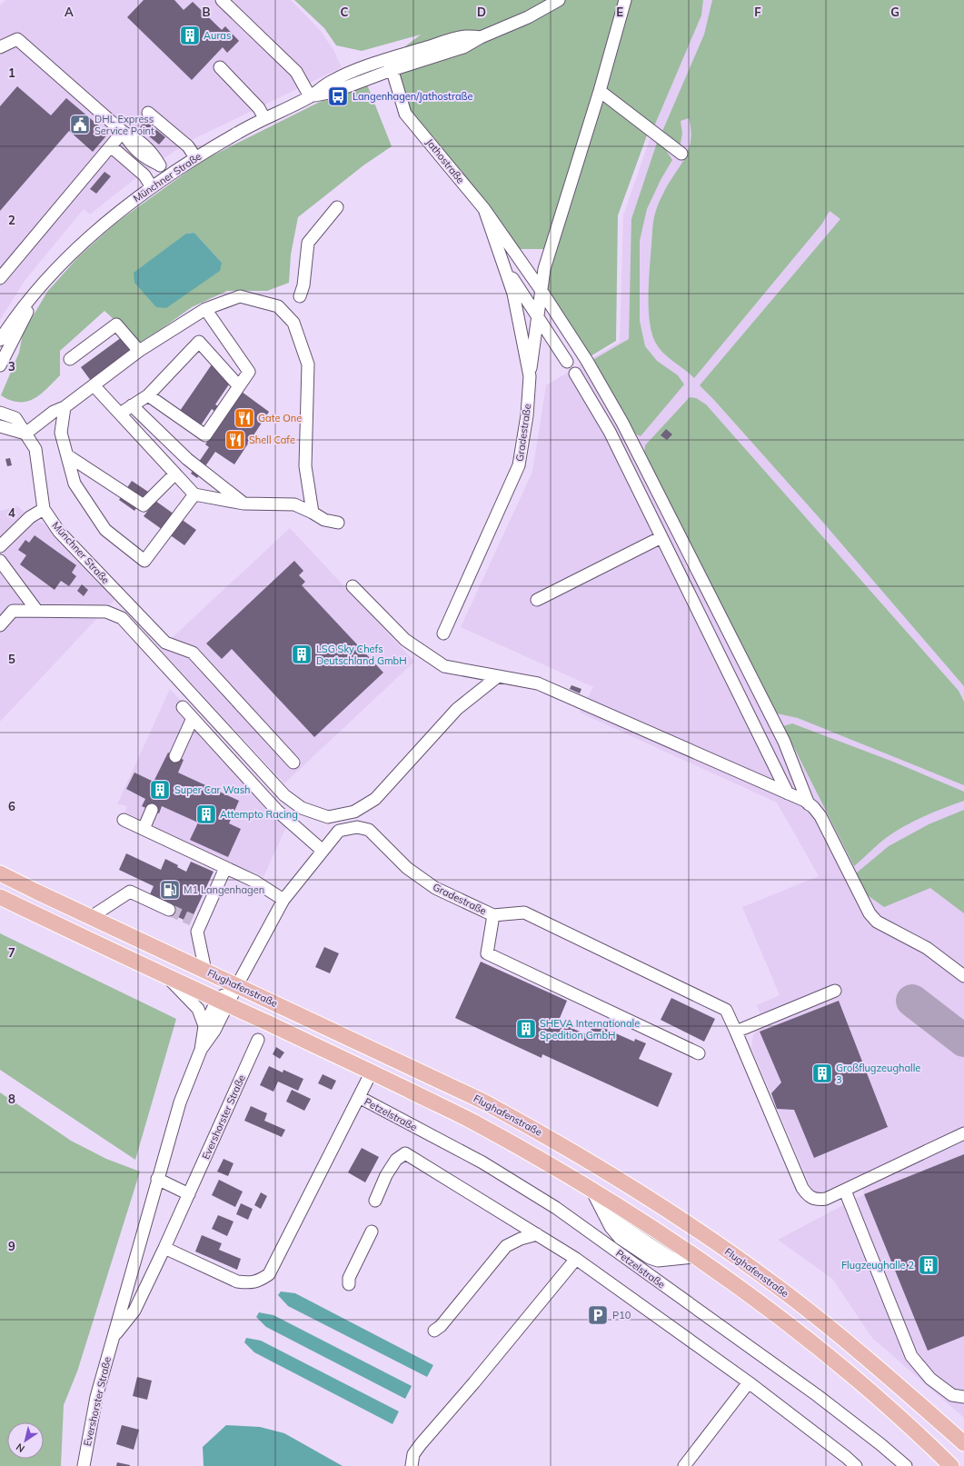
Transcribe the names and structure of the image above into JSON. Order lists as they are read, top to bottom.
{
  "streets": {
    "main road": ["Flughafenstraße"],
    "street": [
      "Jathostraße",
      "Münchner Straße",
      "Gradestraße",
      "Petzelstraße",
      "Evershorster Straße"
    ]
  },
  "crossings": [
    ["Jathostraße", "Münchner Straße"],
    ["Jathostraße", "Gradestraße"],
    ["Gradestraße", "Flughafenstraße"],
    ["Gradestraße", "Evershorster Straße"],
    ["Flughafenstraße", "Evershorster Straße"]
  ],
  "places": {
    "building": [
      "Auras",
      "LSG Sky Chefs Deutschland GmbH",
      "Super Car Wash",
      "Attempto Racing",
      "SHEVA Internationale Spedition GmbH",
      "Großflugzeughalle 3",
      "Flugzeughalle 2"
    ],
    "bus stop": ["Langenhagen/Jathostraße"],
    "public building": ["DHL Express Service Point"],
    "restaurant": ["Gate One", "Shell Cafe"],
    "fuel station": ["M1 Langenhagen"],
    "parking": ["P10"]
  },
  "north": "bottom left",
  "grid": {
    "columns": [
      "A",
      "B",
      "C",
      "D",
      "E",
      "F",
      "G"
    ],
    "rows": [
      "1",
      "2",
      "3",
      "4",
      "5",
      "6",
      "7",
      "8",
      "9"
    ]
  }
}
